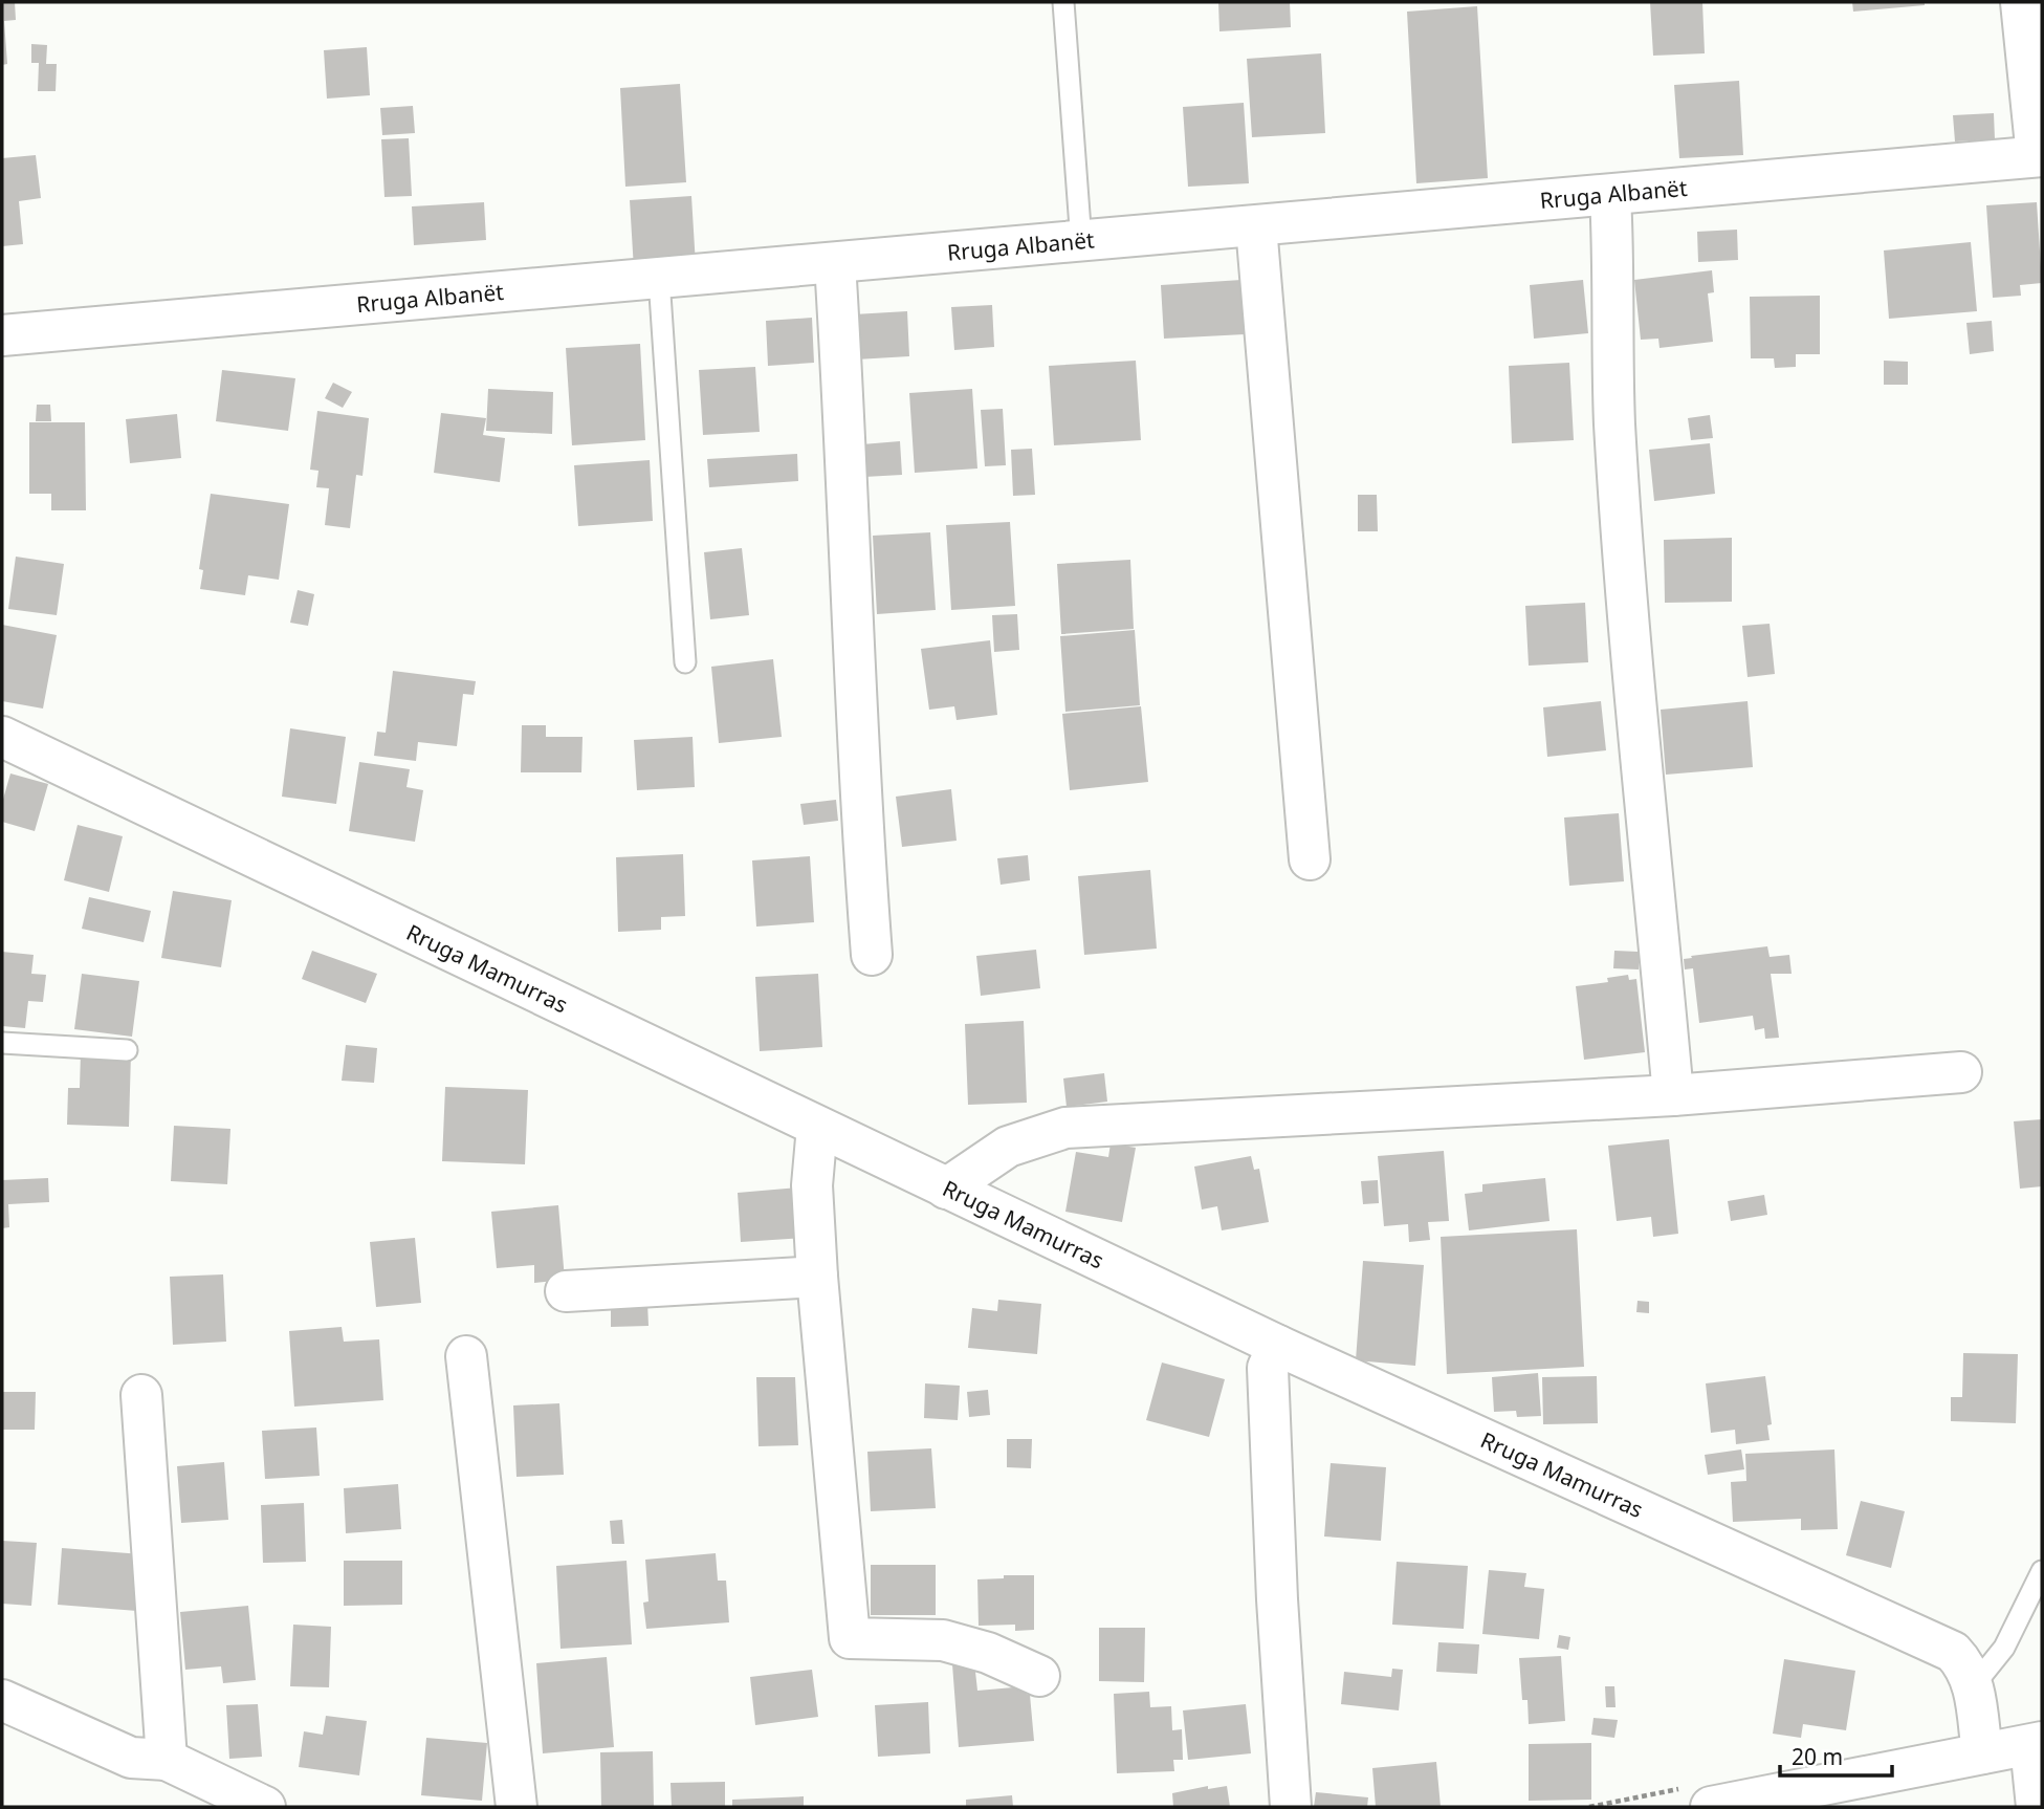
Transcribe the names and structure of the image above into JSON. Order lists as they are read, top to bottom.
{
  "streets": {
    "street": ["Rruga Albanët", "Rruga Mamurras"]
  },
  "scale_bar": "20 m"
}
